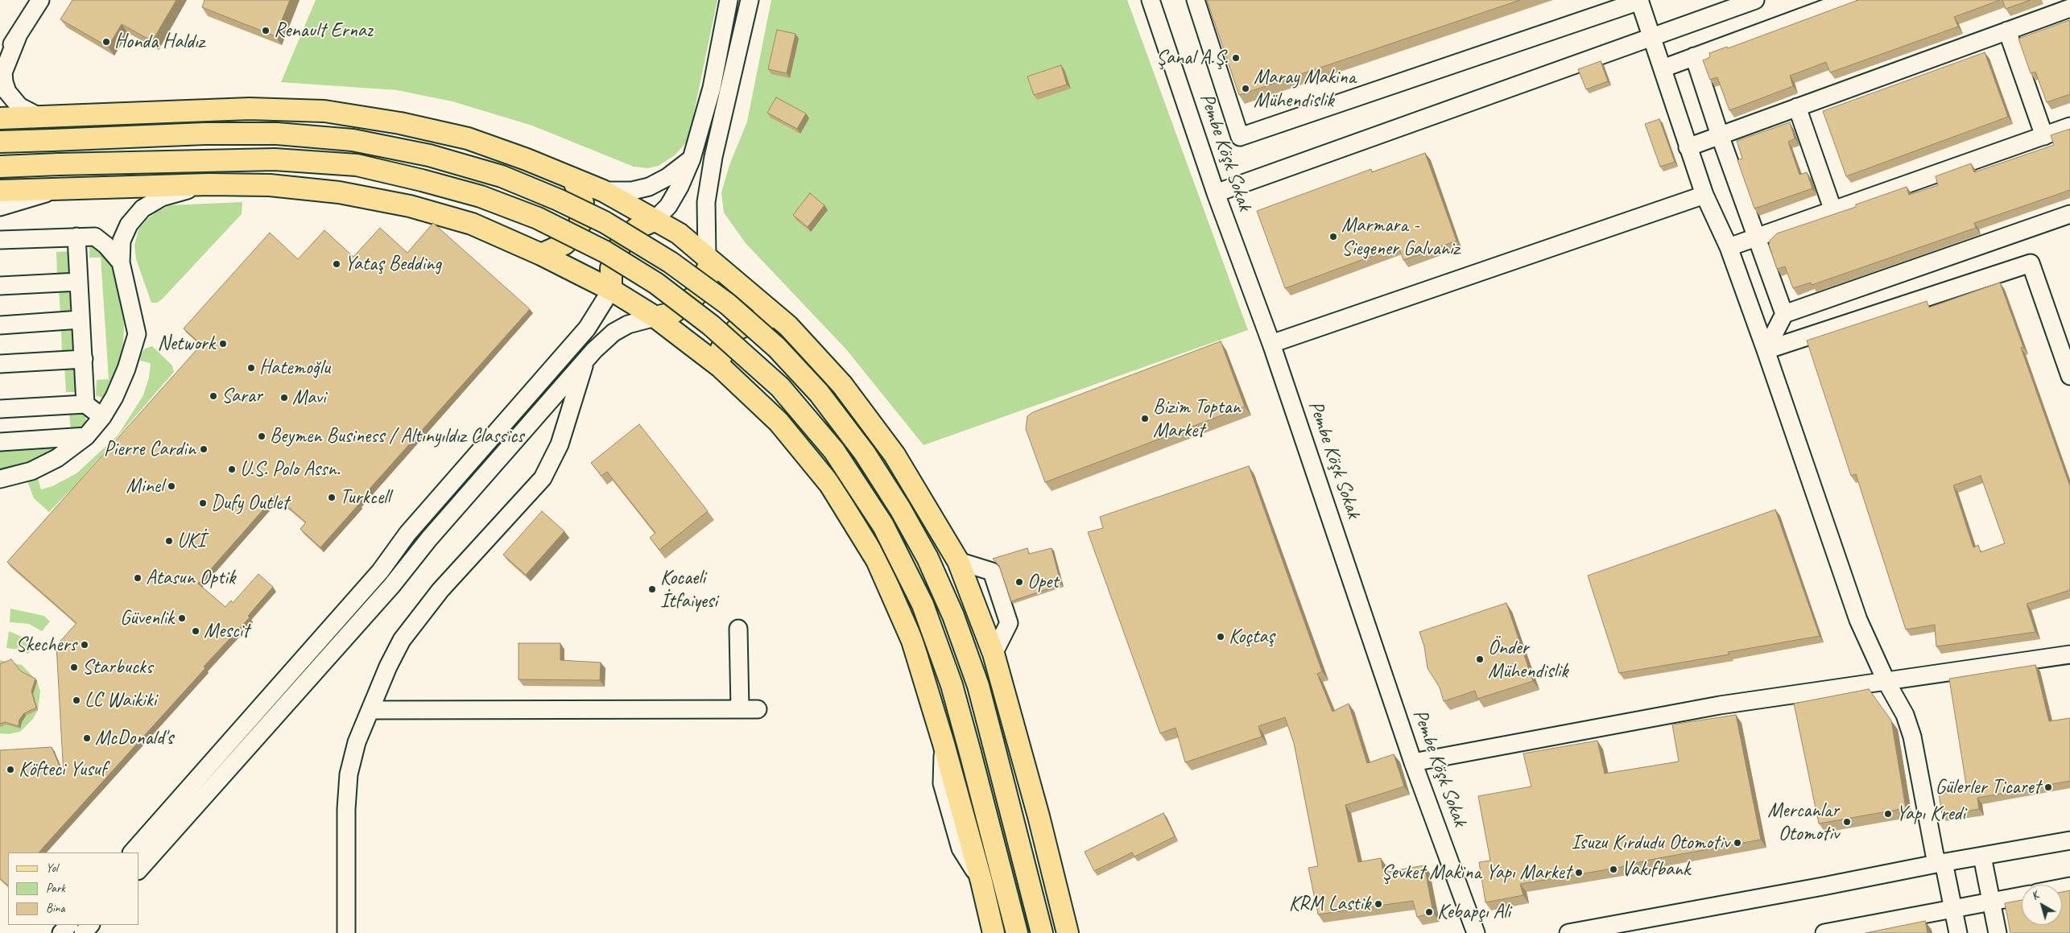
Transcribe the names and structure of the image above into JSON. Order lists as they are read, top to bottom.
{
  "streets": {
    "street": ["Pembe Köşk Sokak"]
  },
  "places": [
    "Renault Ernaz",
    "Honda Haldız",
    "Şanal A.Ş.",
    "Maray Makina Mühendislik",
    "Marmara - Siegener Galvaniz",
    "Yataş Bedding",
    "Network",
    "Hatemoğlu",
    "Sarar",
    "Mavi",
    "Bizim Toptan Market",
    "Beymen Business / Altınyıldız Classics",
    "Pierre Cardin",
    "U.S. Polo Assn.",
    "Minel",
    "Turkcell",
    "Dufy Outlet",
    "UKİ",
    "Atasun Optik",
    "Opet",
    "Kocaeli İtfaiyesi",
    "Güvenlik",
    "Mescit",
    "Koçtaş",
    "Skechers",
    "Önder Mühendislik",
    "Starbucks",
    "LC Waikiki",
    "McDonald's",
    "Köfteci Yusuf",
    "Gülerler Ticaret",
    "Yapı Kredi",
    "Mercanlar Otomotiv",
    "Isuzu Kırdudu Otomotiv",
    "Vakıfbank",
    "Şevket Makina Yapı Market",
    "KRM Lastik",
    "Kebapçı Ali"
  ],
  "legend": ["Yol", "Park", "Bina"],
  "north": "top left"
}
